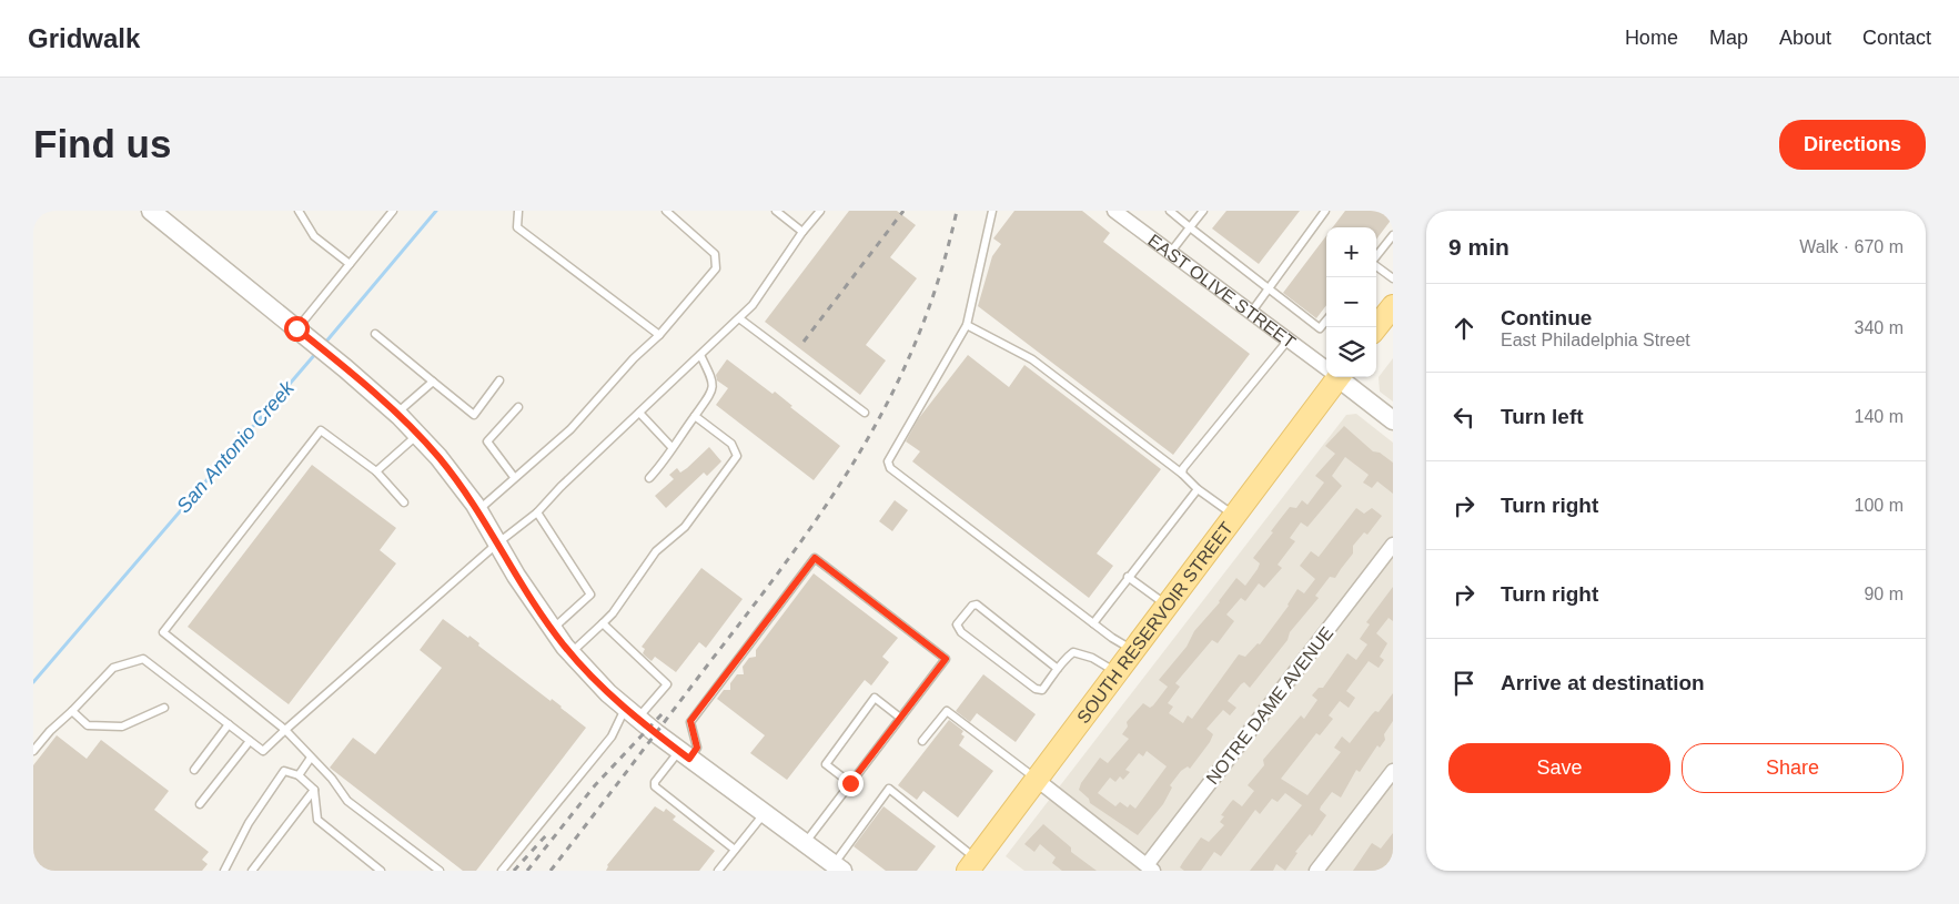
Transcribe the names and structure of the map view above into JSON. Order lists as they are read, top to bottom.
{
  "streets": {
    "main road": ["SOUTH RESERVOIR STREET"],
    "street": ["EAST OLIVE STREET", "NOTRE DAME AVENUE"]
  },
  "water": ["San Antonio Creek"],
  "page": {
    "header": "Gridwalk",
    "nav": [
      "Home",
      "Map",
      "About",
      "Contact"
    ],
    "buttons": [
      "Directions",
      ["Save", "Share"]
    ],
    "title": "Find us",
    "heading": ["9 min", "Walk · 670 m"],
    "map_buttons": ["+", "−"],
    "list": [
      ["Continue", "East Philadelphia Street", "340 m"],
      ["Turn left", "140 m"],
      ["Turn right", "100 m"],
      ["Turn right", "90 m"],
      "Arrive at destination"
    ]
  }
}
